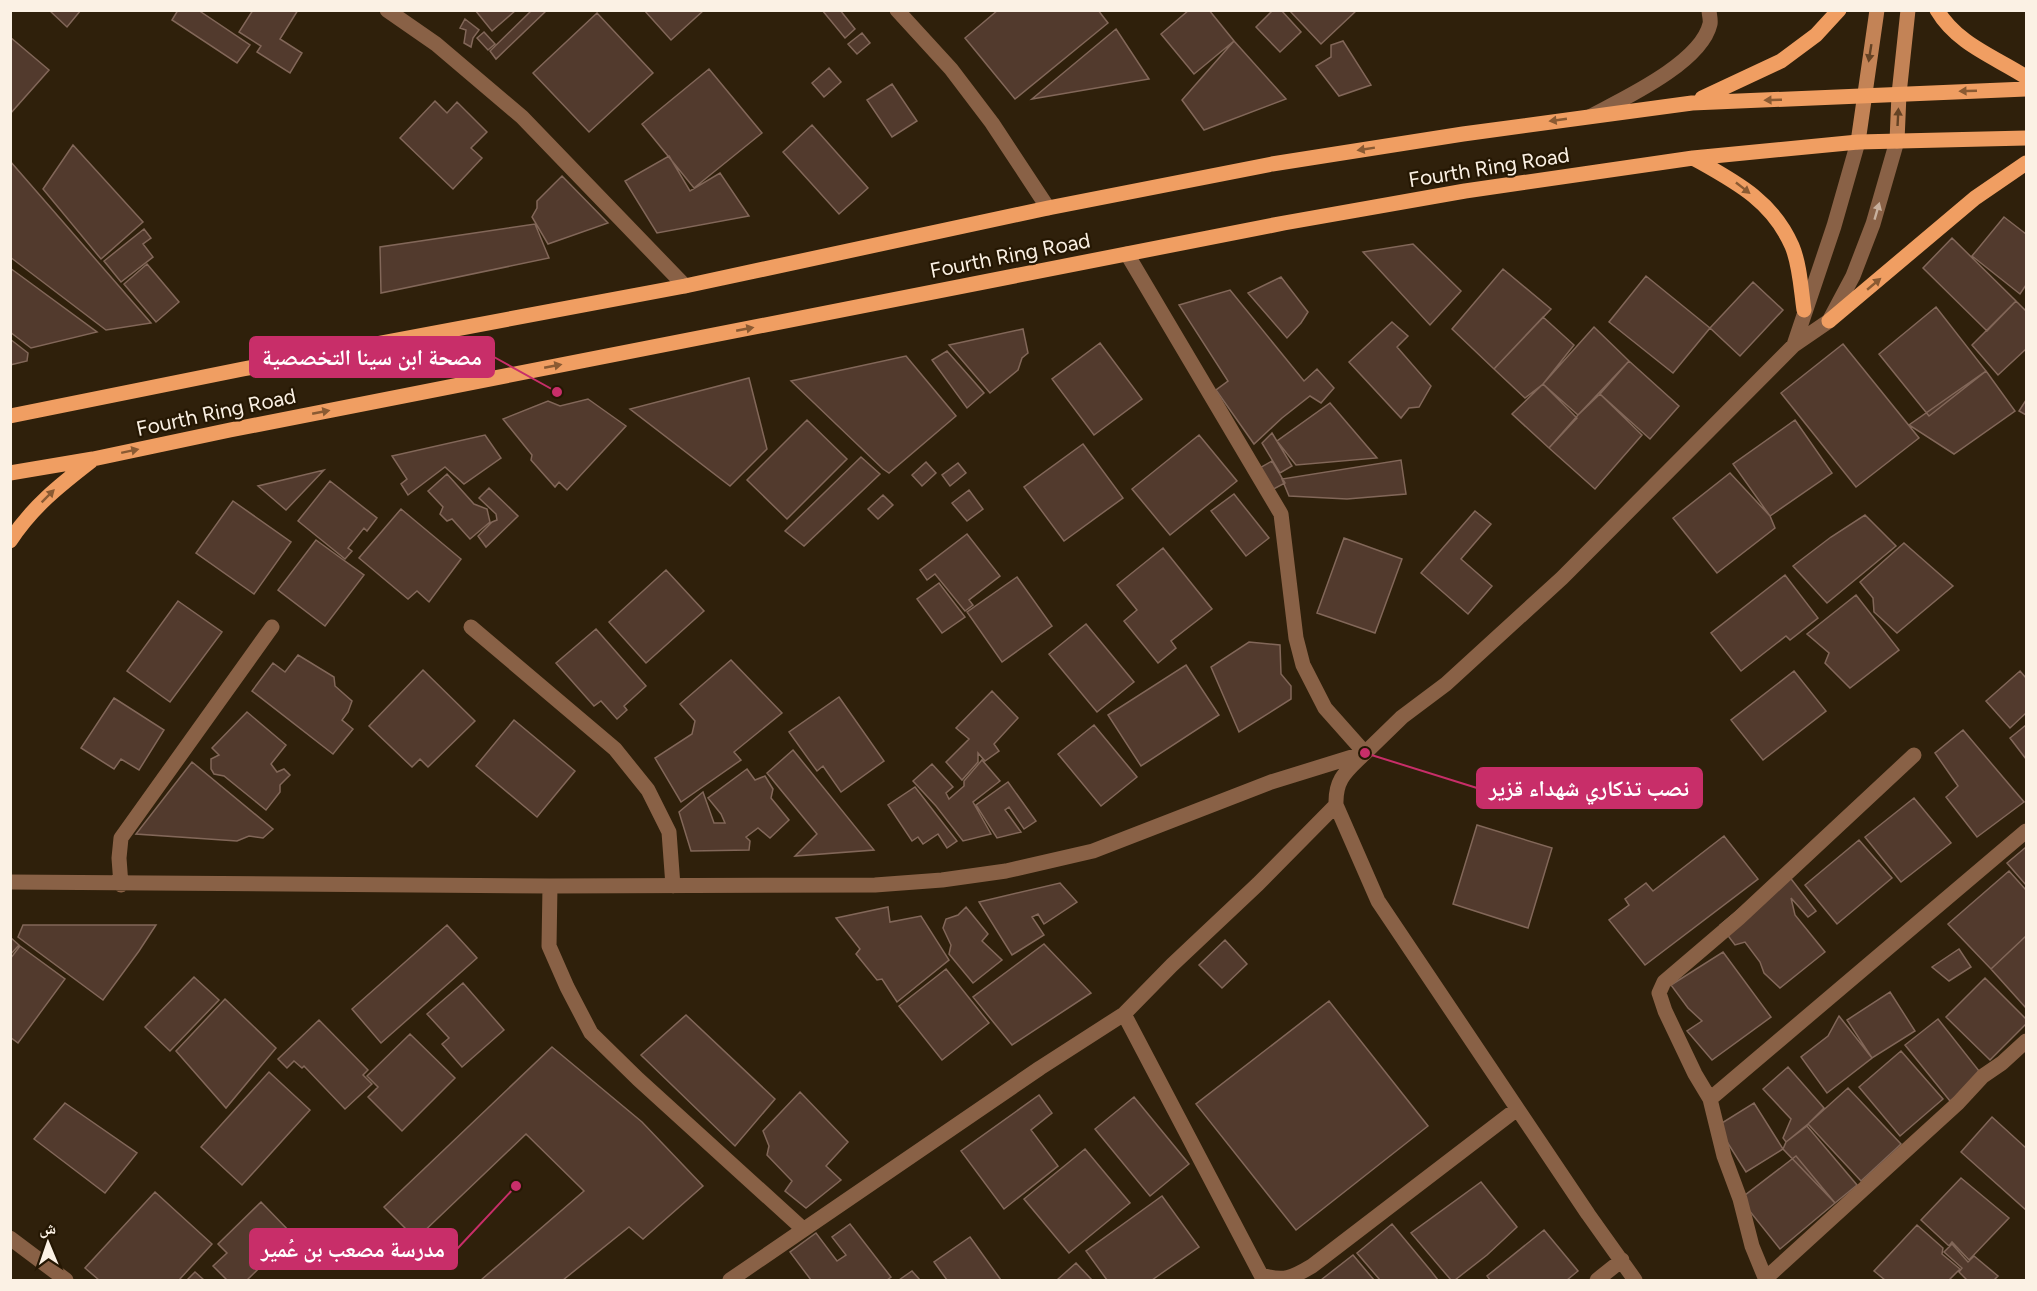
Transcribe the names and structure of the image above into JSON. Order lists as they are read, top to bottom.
{
  "streets": {
    "main road": ["Fourth Ring Road"]
  },
  "places": ["مصحة ابن سينا التخصصية", "نصب تذكاري شهداء قزير", "مدرسة مصعب بن عُمير"],
  "north": "top"
}
